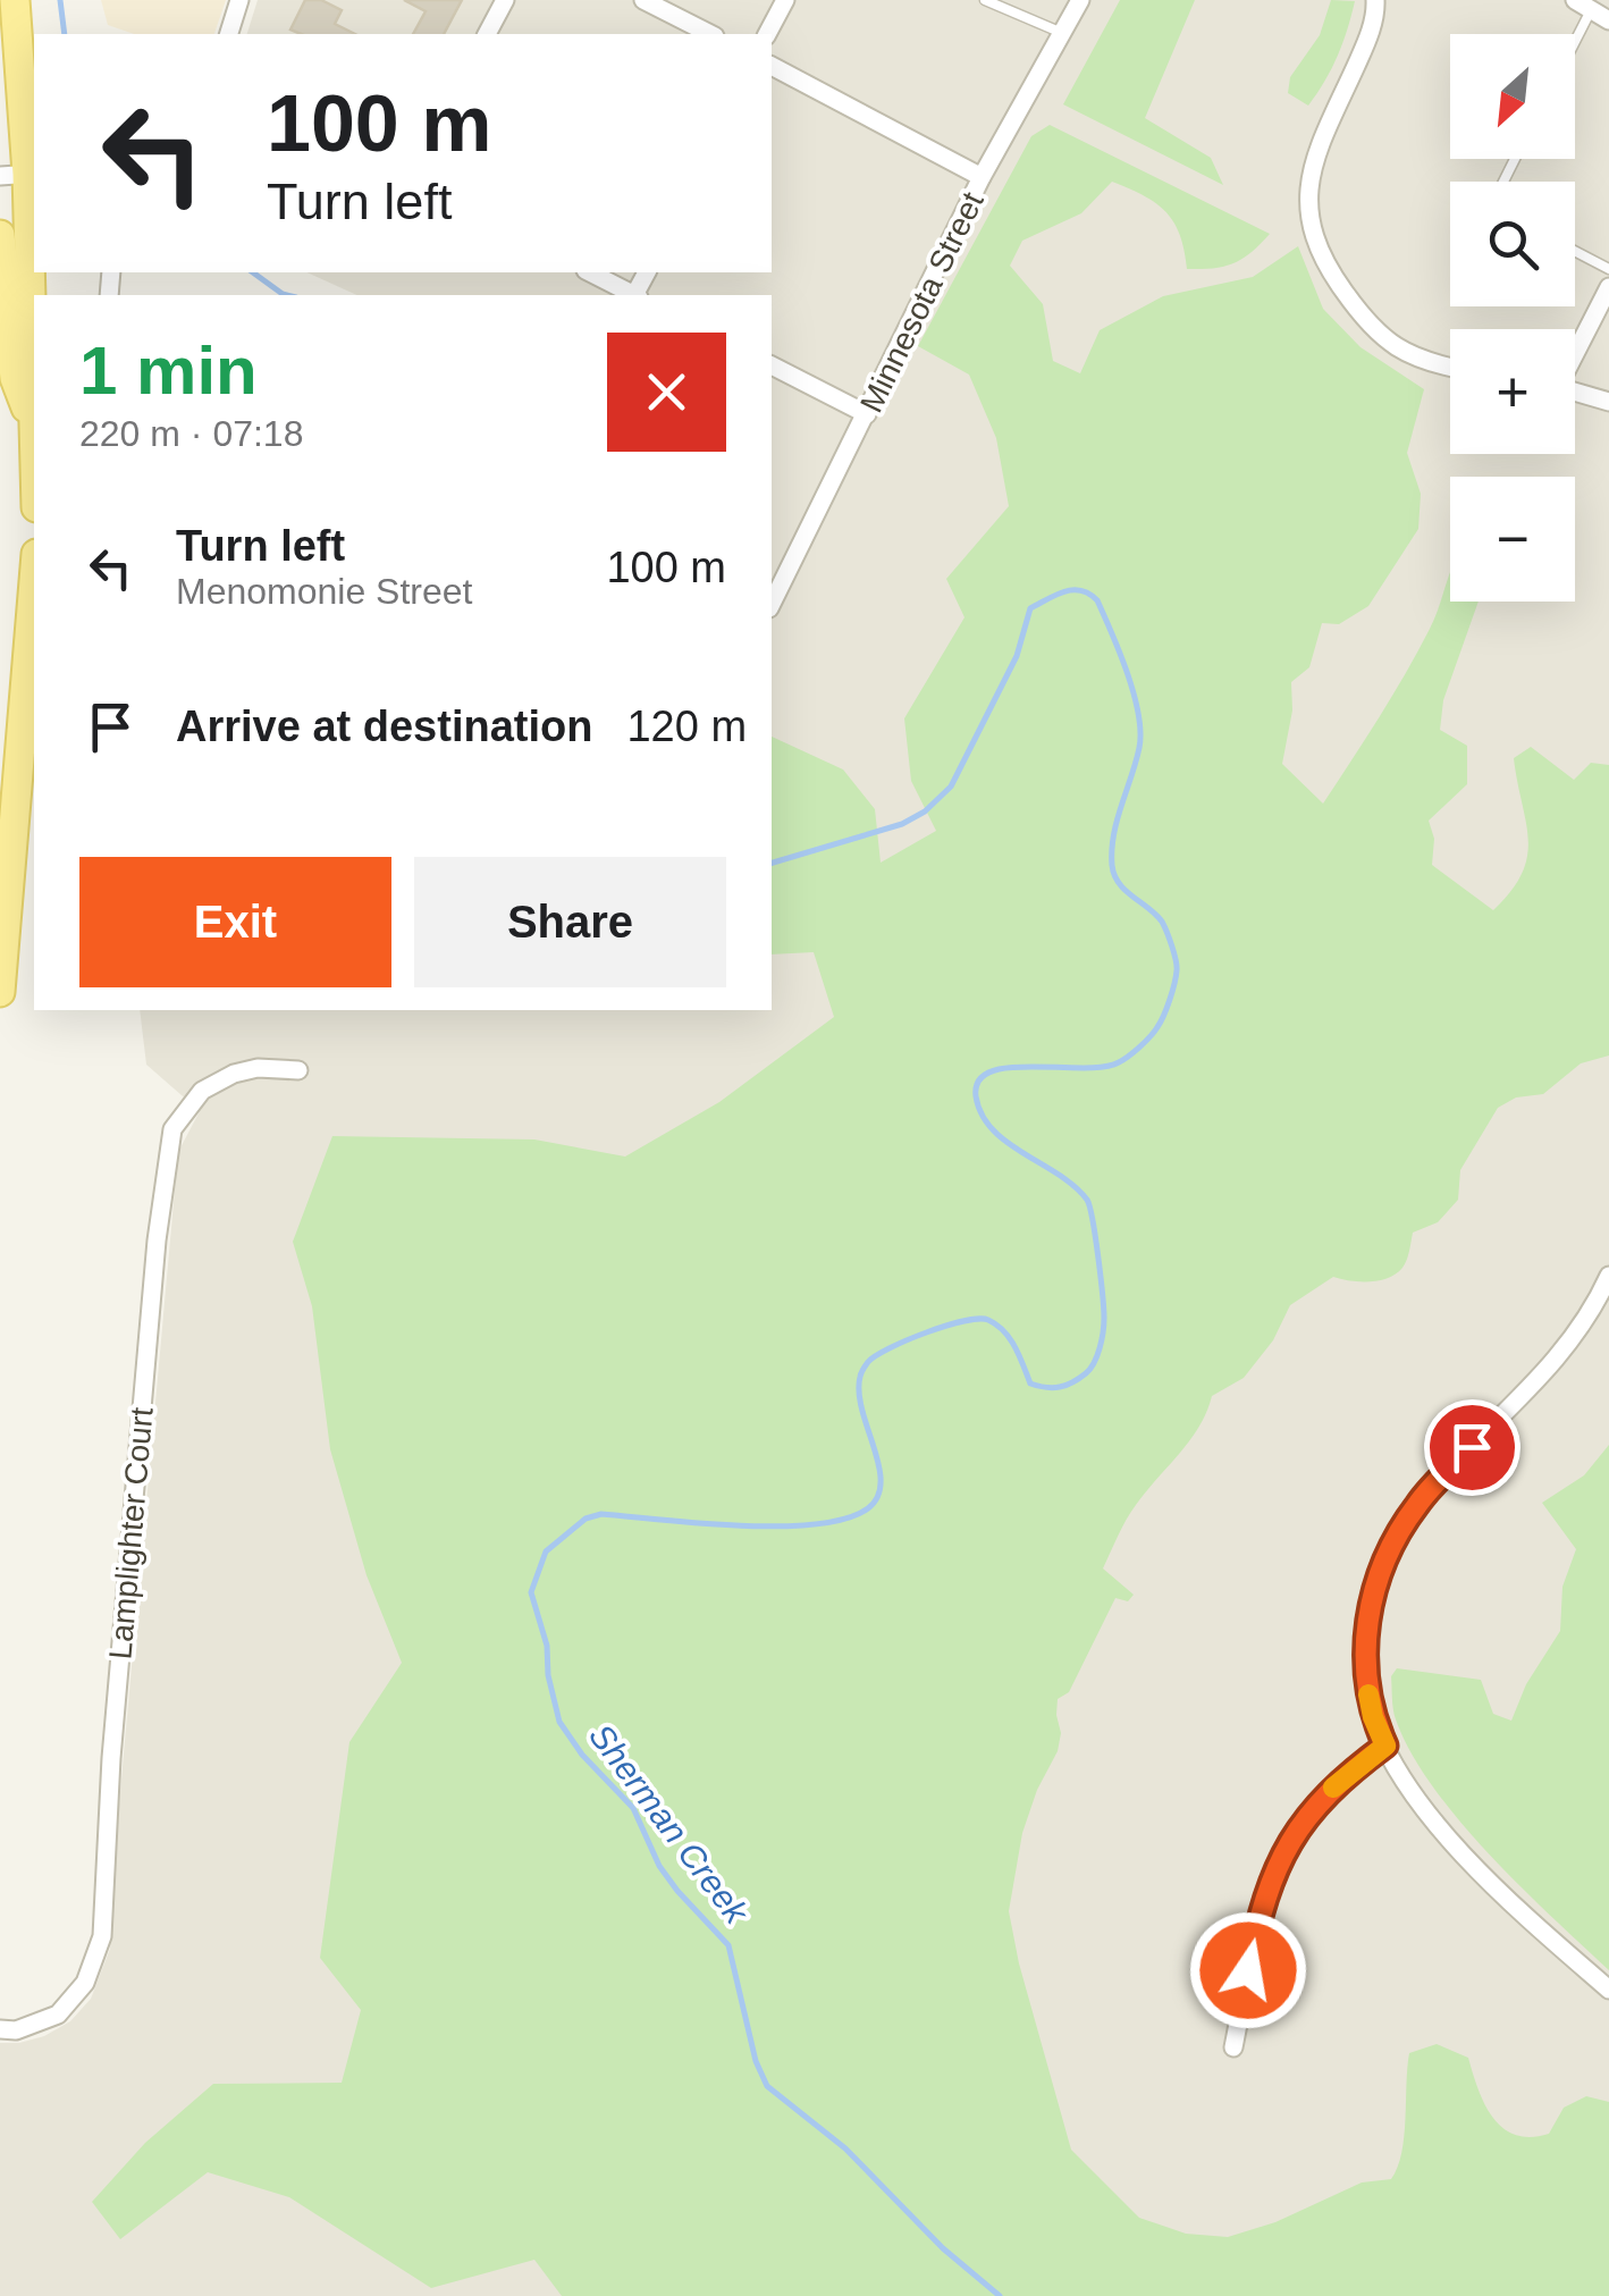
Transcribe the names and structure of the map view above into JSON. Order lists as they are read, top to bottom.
{
  "streets": {
    "street": ["Minnesota Street", "Lamplighter Court"]
  },
  "water": ["Sherman Creek"],
  "north": "bottom left",
  "page": {
    "map_buttons": ["+", "−"],
    "turn": ["100 m", "Turn left"],
    "heading": ["1 min", "220 m · 07:18"],
    "list": [
      {
        "name": "Turn left",
        "note": "Menomonie Street",
        "value": "100 m"
      },
      {
        "name": "Arrive at destination",
        "value": "120 m"
      }
    ],
    "buttons": ["Exit", "Share"]
  }
}
